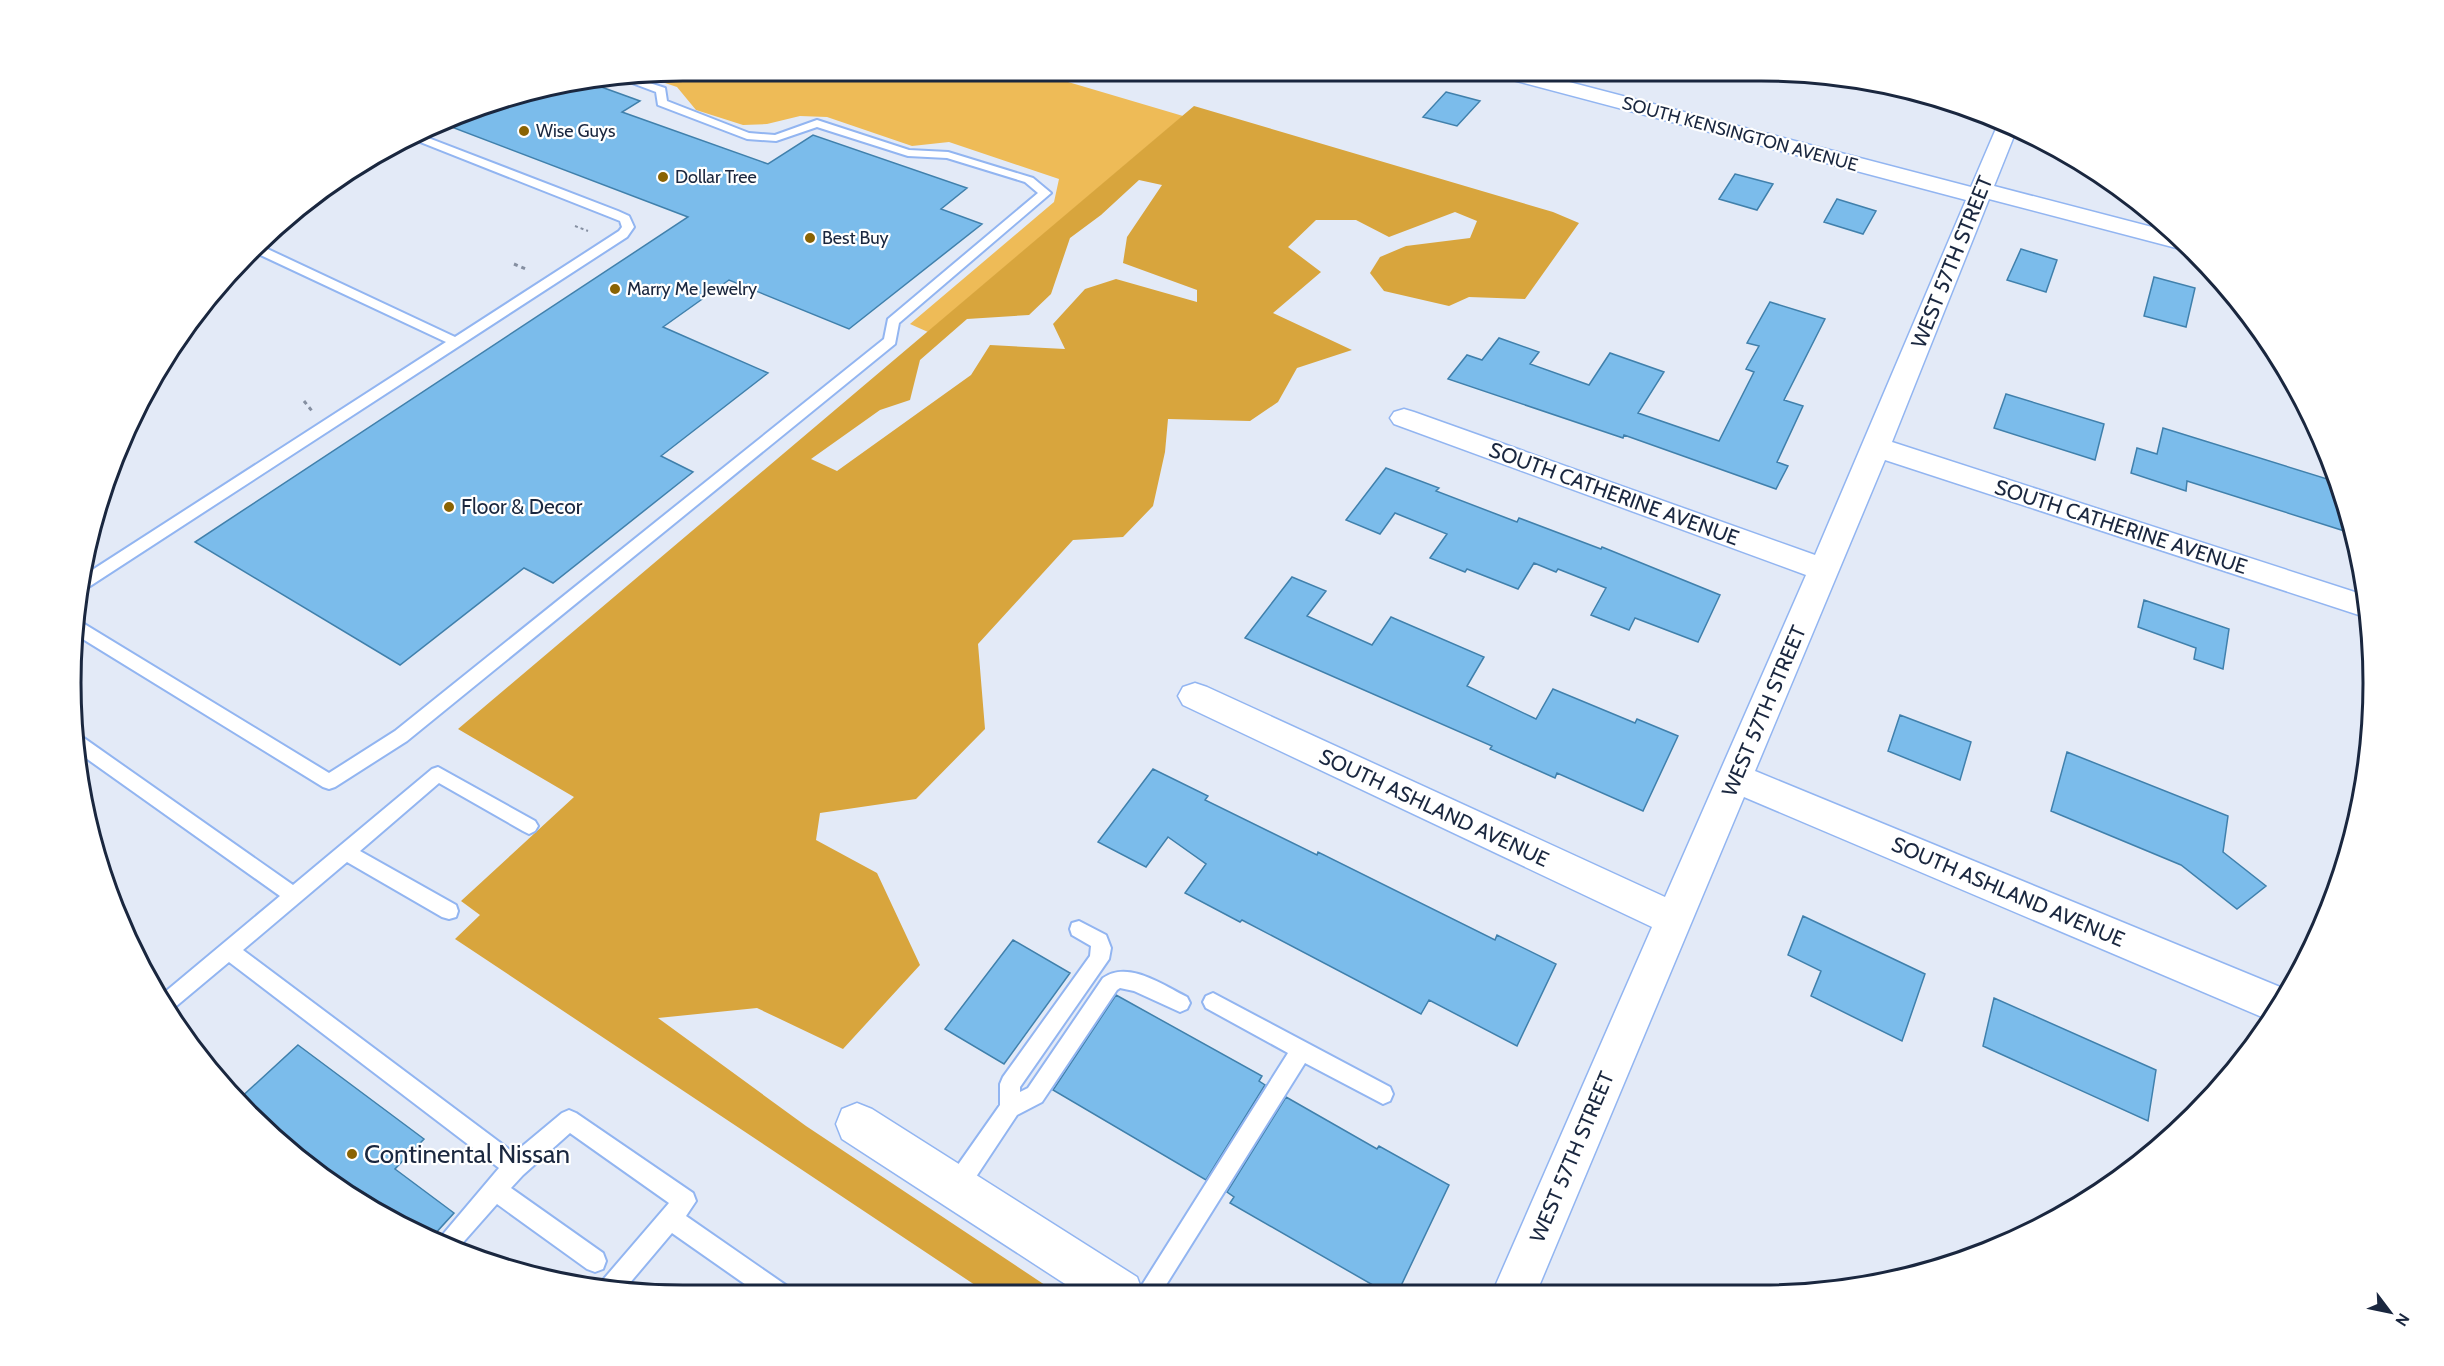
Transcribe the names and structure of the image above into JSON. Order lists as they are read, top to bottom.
{
  "streets": {
    "street": [
      "SOUTH KENSINGTON AVENUE",
      "WEST 57TH STREET",
      "SOUTH CATHERINE AVENUE",
      "SOUTH ASHLAND AVENUE"
    ]
  },
  "crossings": [
    ["SOUTH KENSINGTON AVENUE", "WEST 57TH STREET"],
    ["WEST 57TH STREET", "SOUTH CATHERINE AVENUE"],
    ["WEST 57TH STREET", "SOUTH ASHLAND AVENUE"]
  ],
  "places": [
    "Wise Guys",
    "Dollar Tree",
    "Best Buy",
    "Marry Me Jewelry",
    "Floor & Decor",
    "Continental Nissan"
  ],
  "north": "bottom right"
}
